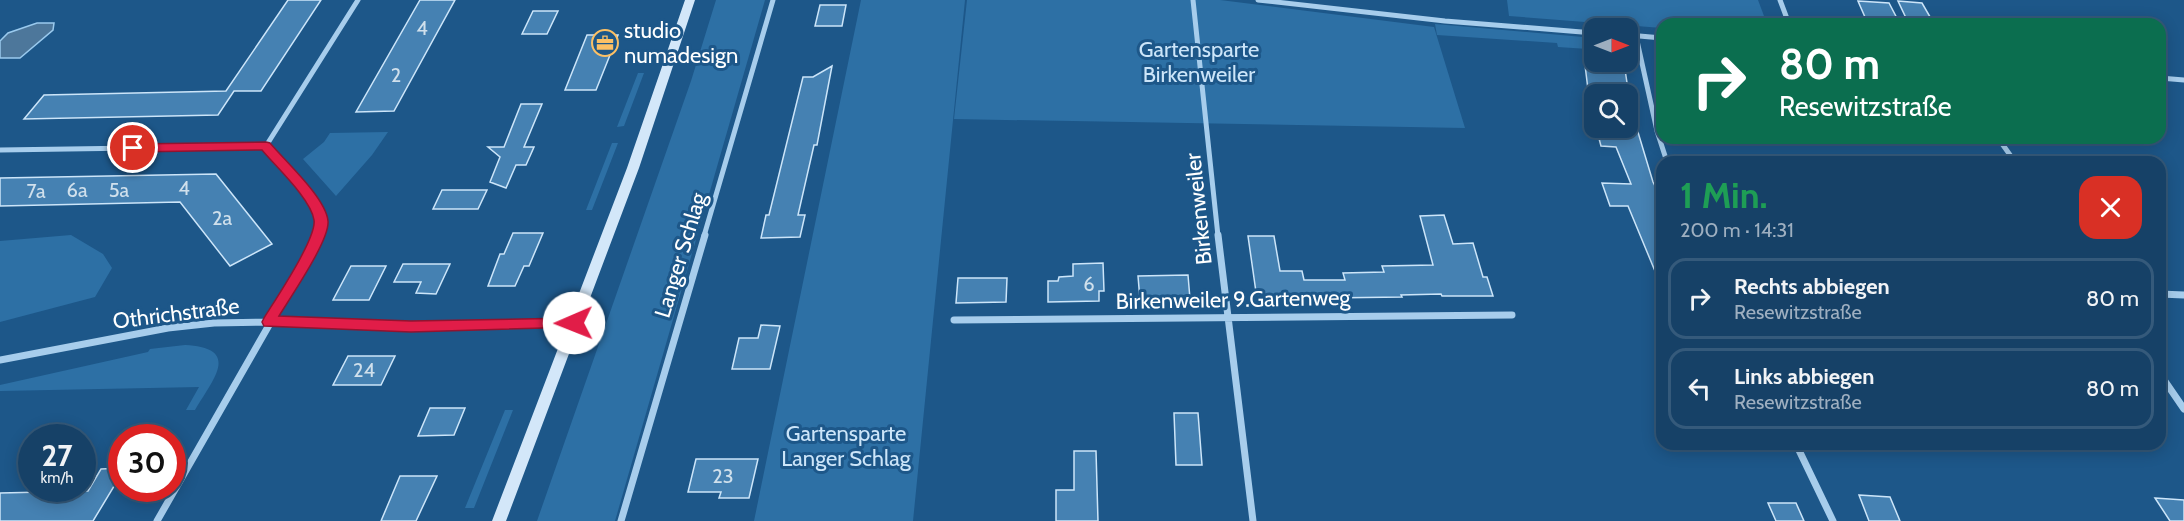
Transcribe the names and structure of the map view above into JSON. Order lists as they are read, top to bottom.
{
  "streets": {
    "street": [
      "Birkenweiler",
      "Langer Schlag",
      "Birkenweiler 9.Gartenweg",
      "Othrichstraße"
    ]
  },
  "crossings": [
    ["Birkenweiler", "Birkenweiler 9.Gartenweg"]
  ],
  "parks": ["Gartensparte Birkenweiler", "Gartensparte Langer Schlag"],
  "places": {
    "office": ["studio numadesign"]
  },
  "house_numbers": [
    "4",
    "2",
    "4",
    "6a",
    "5a",
    "7a",
    "2a",
    "6",
    "24",
    "23"
  ],
  "north": "right",
  "page": {
    "turn": ["80 m", "Resewitzstraße"],
    "heading": ["1 Min.", "200 m · 14:31"],
    "list": [
      {
        "name": "Rechts abbiegen",
        "note": "Resewitzstraße",
        "value": "80 m"
      },
      {
        "name": "Links abbiegen",
        "note": "Resewitzstraße",
        "value": "80 m"
      }
    ],
    "speed": "27 km/h",
    "limit": "30"
  }
}
